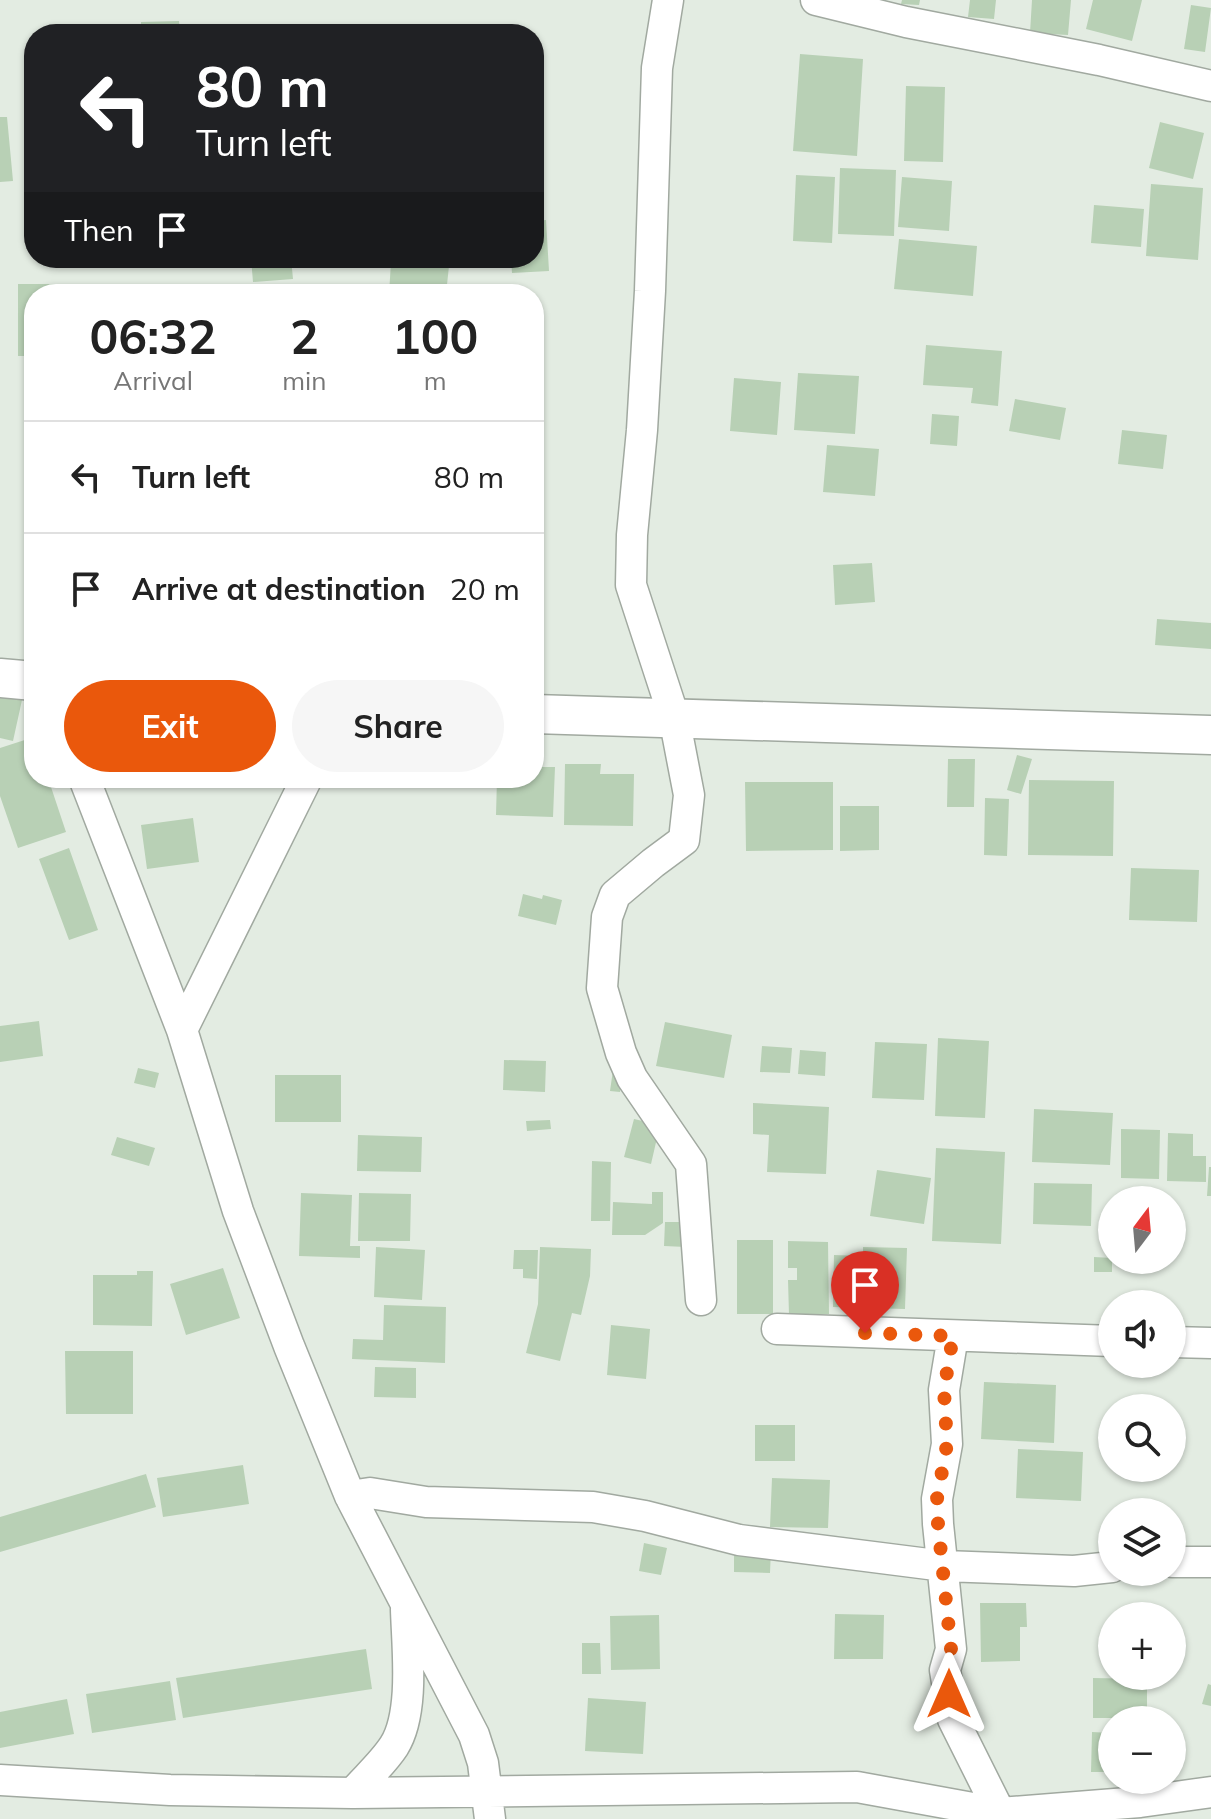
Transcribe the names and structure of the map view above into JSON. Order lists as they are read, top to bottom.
{
  "north": "top",
  "page": {
    "turn": ["80 m", "Turn left"],
    "then": "Then",
    "eta": [
      "06:32",
      "Arrival",
      "2",
      "min",
      "100",
      "m"
    ],
    "list": [
      {
        "name": "Turn left",
        "value": "80 m"
      },
      {
        "name": "Arrive at destination",
        "value": "20 m"
      }
    ],
    "buttons": ["Exit", "Share"],
    "map_buttons": ["+", "−"]
  }
}
